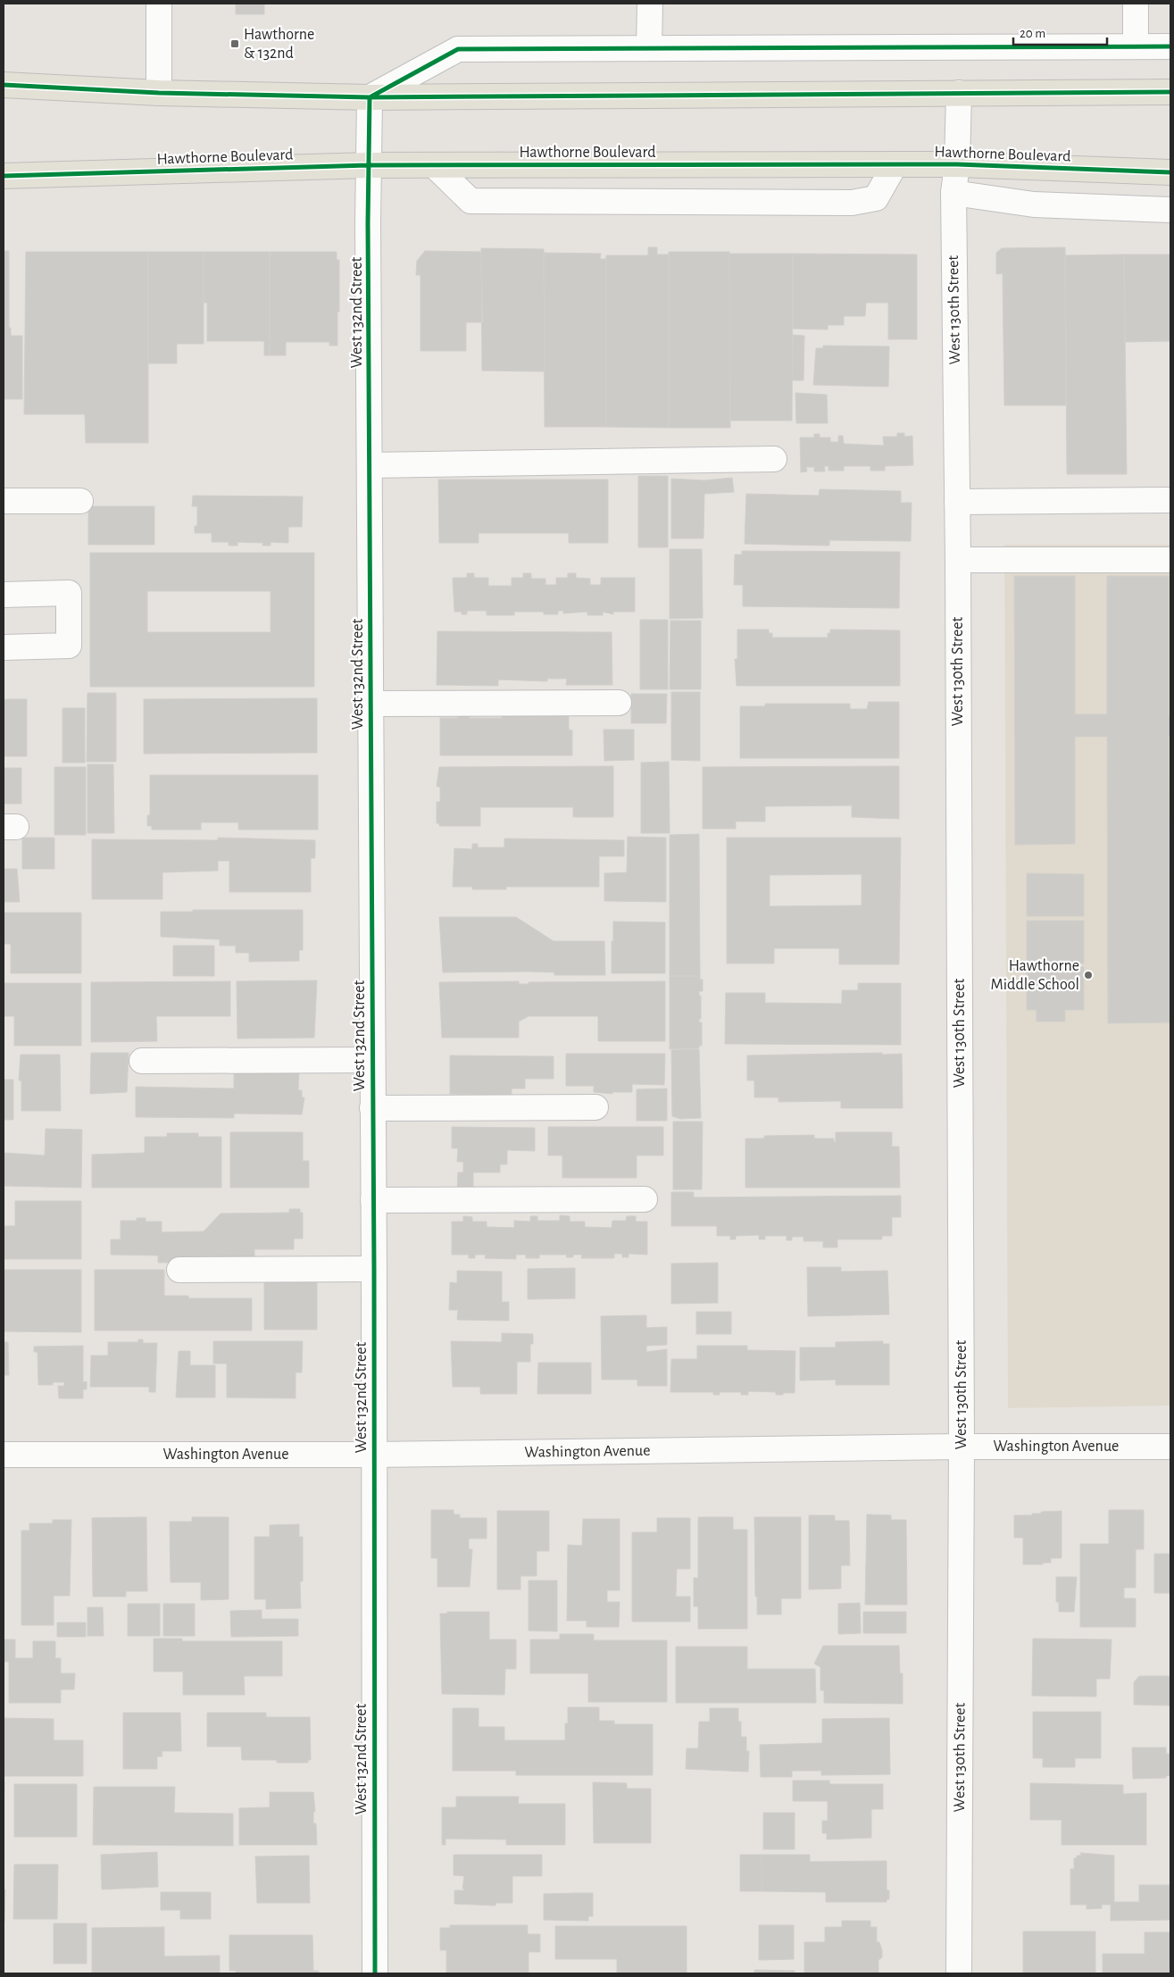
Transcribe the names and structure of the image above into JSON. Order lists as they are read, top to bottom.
{
  "streets": {
    "main road": ["Hawthorne Boulevard"],
    "street": ["West 130th Street", "West 132nd Street", "Washington Avenue"]
  },
  "crossings": [
    ["Hawthorne Boulevard", "West 130th Street"],
    ["Hawthorne Boulevard", "West 132nd Street"],
    ["West 130th Street", "Washington Avenue"],
    ["West 132nd Street", "Washington Avenue"]
  ],
  "places": {
    "transit": ["Hawthorne & 132nd"],
    "other": ["Hawthorne Middle School"]
  },
  "scale_bar": "20 m"
}
